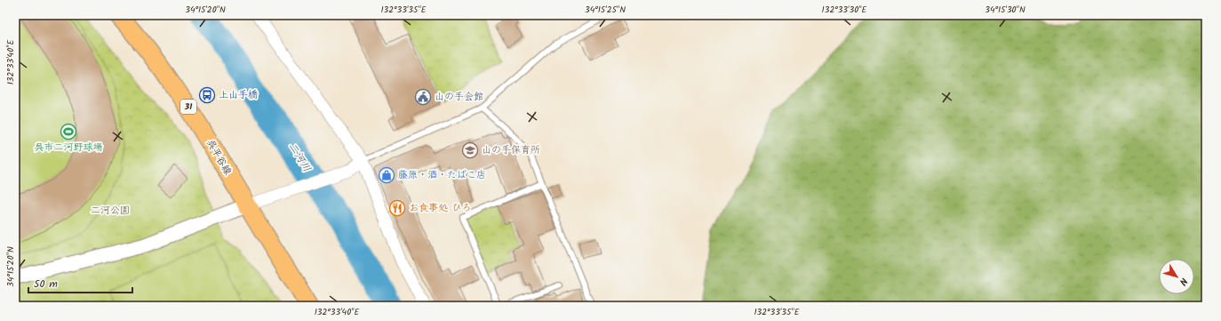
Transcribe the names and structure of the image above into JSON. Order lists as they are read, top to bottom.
{
  "streets": {
    "main road": ["31", "呉平谷線"]
  },
  "water": ["二河川"],
  "parks": ["二河公園"],
  "places": {
    "bus stop": ["上山手橋"],
    "public building": ["山の手会館"],
    "sports": ["呉市二河野球場"],
    "school or university": ["山の手保育所"],
    "shop": ["藤原・酒・たばこ店"],
    "restaurant": ["お食事処 ひろ"]
  },
  "scale_bar": "50 m",
  "north": "bottom right",
  "coordinates": [
    "34°15'20\"N",
    "132°33'35\"E",
    "34°15'25\"N",
    "132°33'30\"E",
    "34°15'30\"N",
    "132°33'40\"E"
  ]
}
